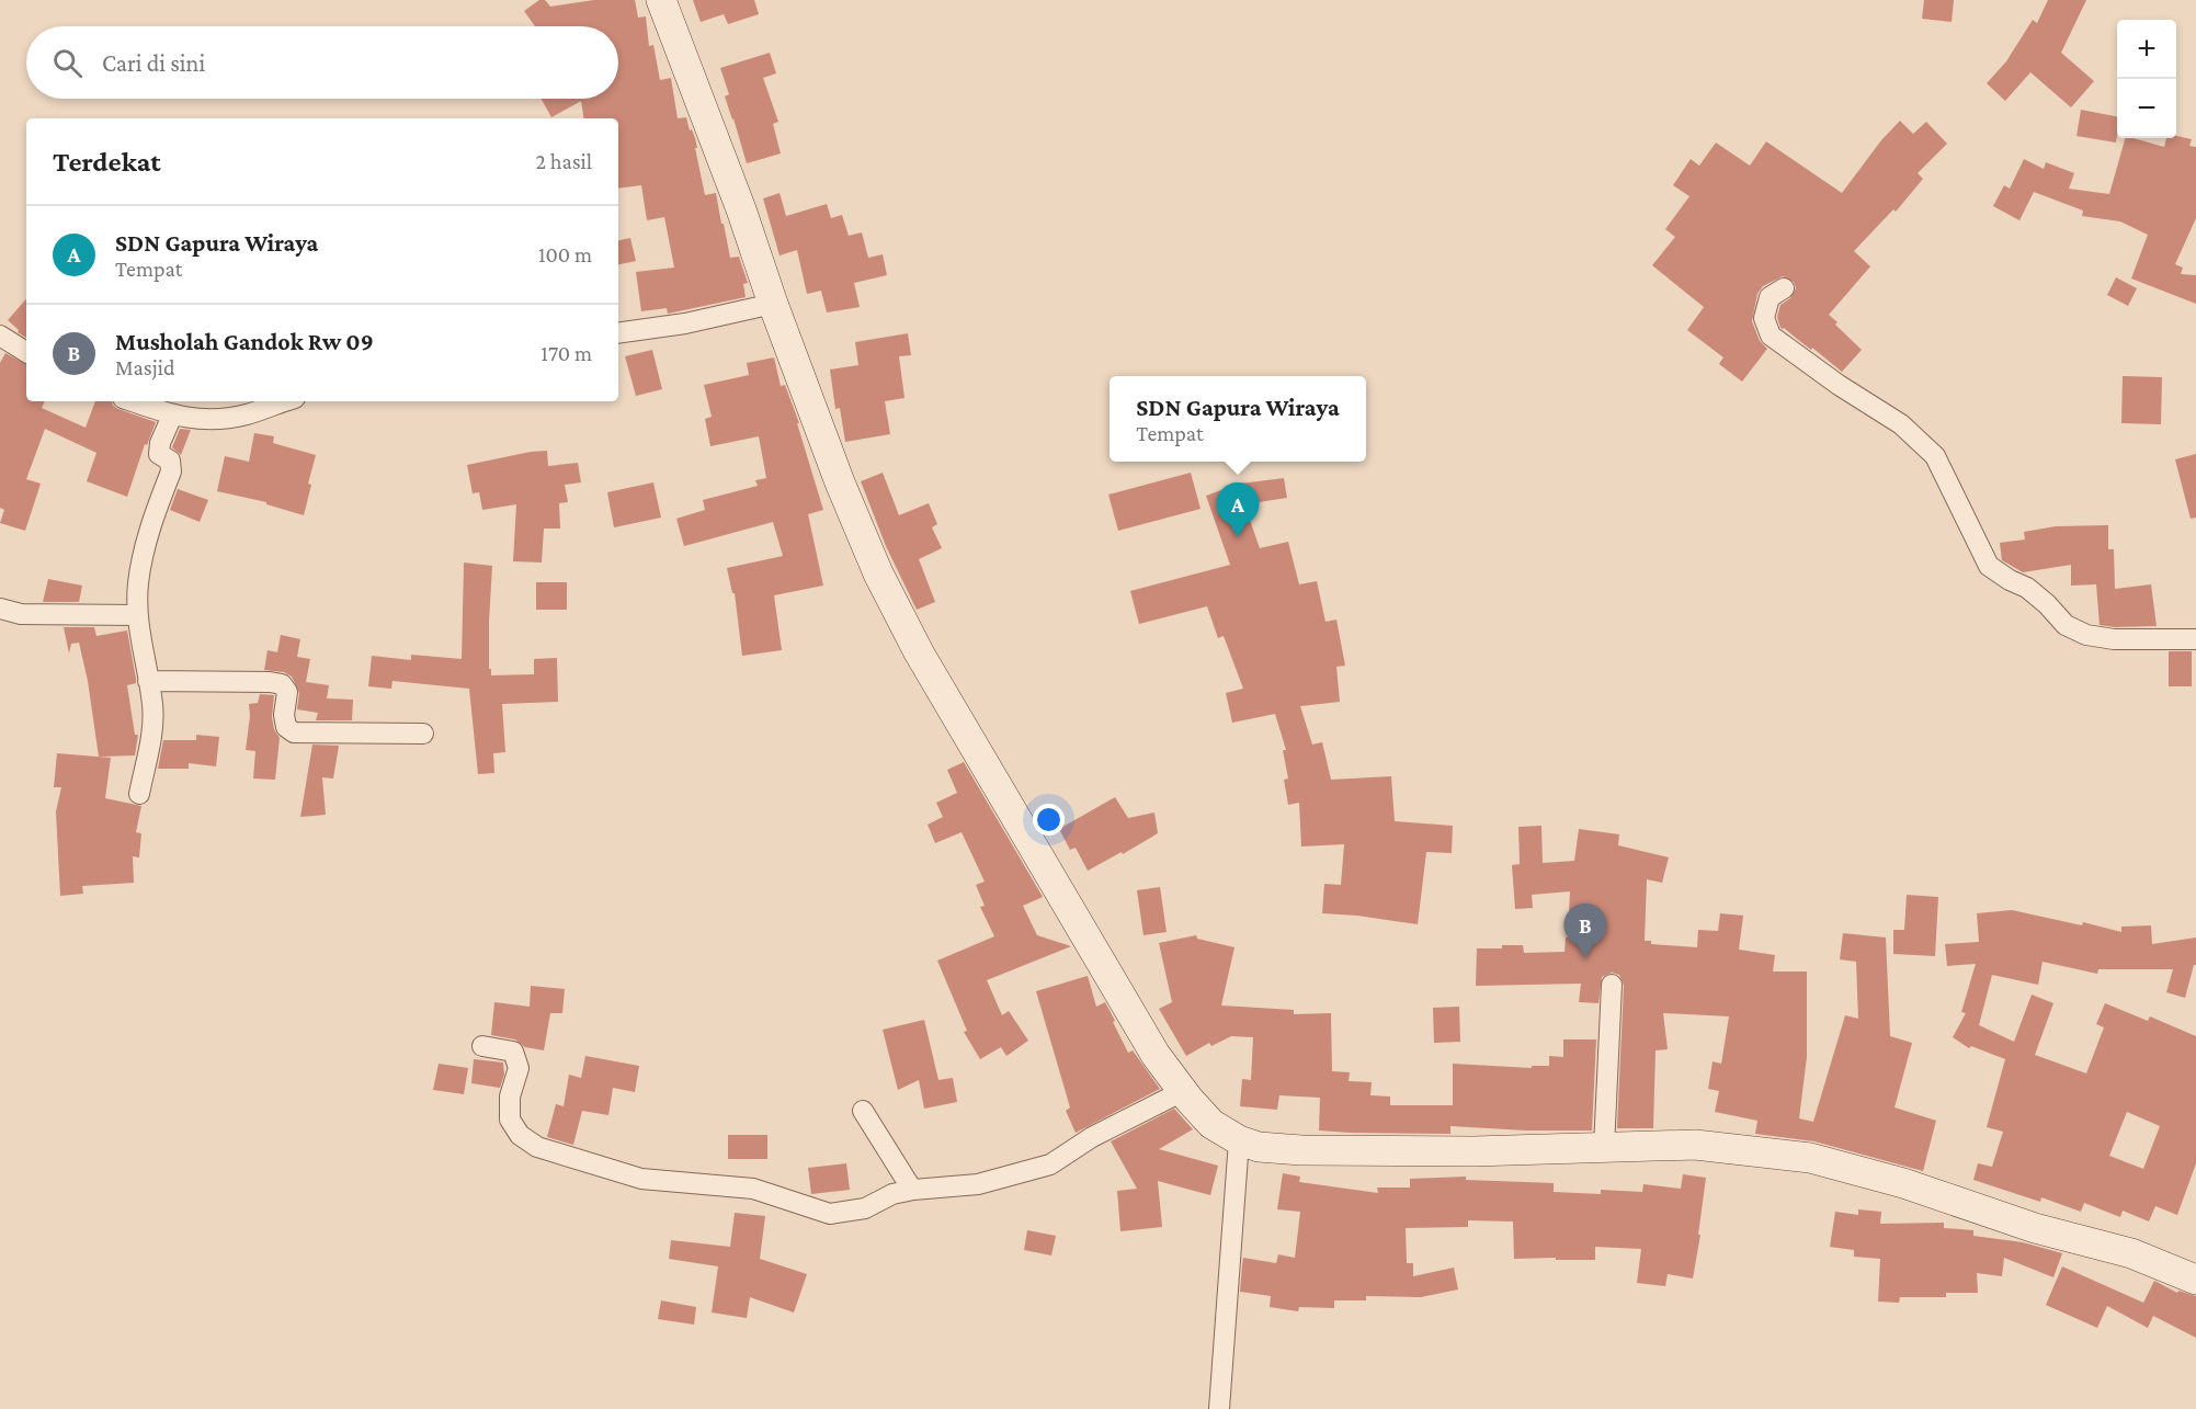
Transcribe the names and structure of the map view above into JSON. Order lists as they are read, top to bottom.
{
  "page": {
    "map_buttons": ["+", "−"],
    "search": "Cari di sini",
    "heading": ["Terdekat", "2 hasil"],
    "list": [
      {
        "mark": "A",
        "name": "SDN Gapura Wiraya",
        "note": "Tempat",
        "value": "100 m"
      },
      {
        "mark": "B",
        "name": "Musholah Gandok Rw 09",
        "note": "Masjid",
        "value": "170 m"
      }
    ],
    "popup": ["SDN Gapura Wiraya", "Tempat"],
    "pins": ["A", "B"]
  }
}
